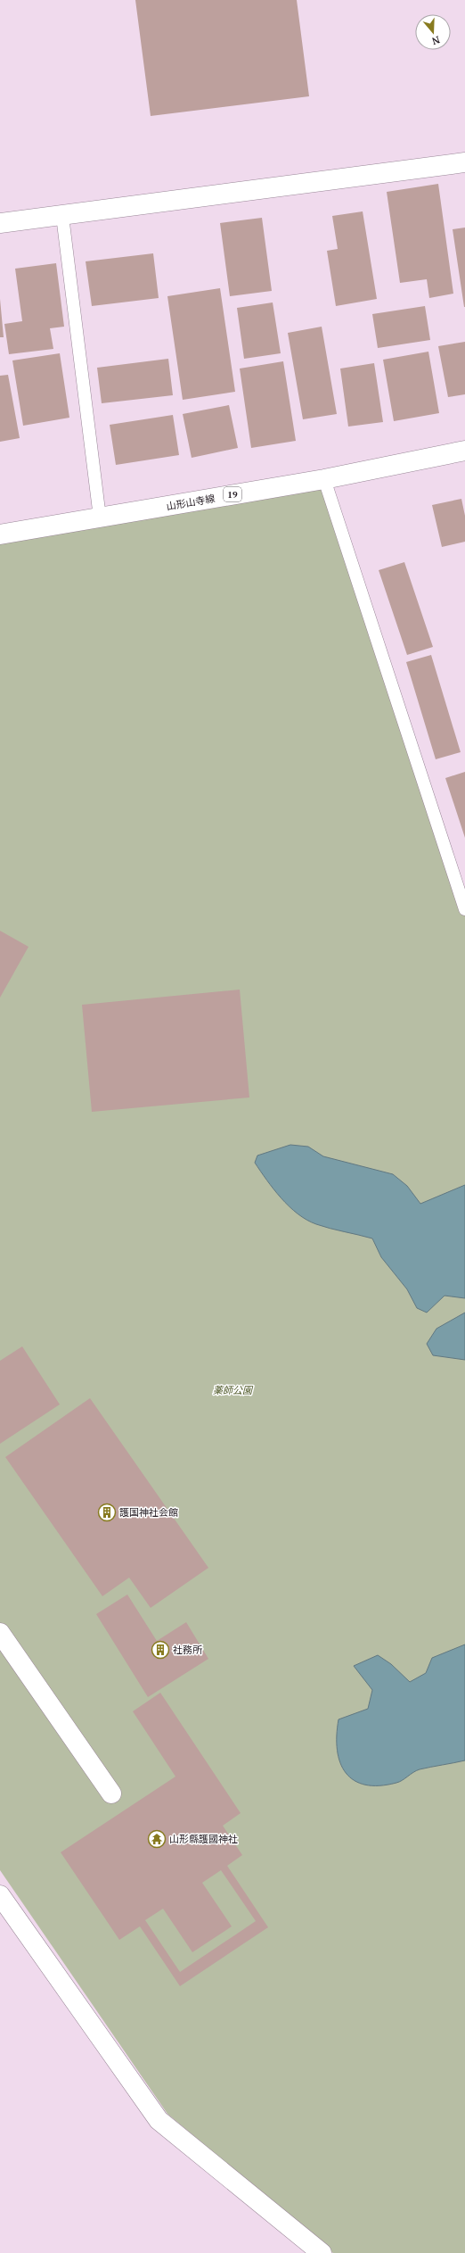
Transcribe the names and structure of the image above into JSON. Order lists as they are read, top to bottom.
{
  "streets": {
    "street": ["19", "山形山寺線"]
  },
  "parks": ["薬師公園"],
  "places": {
    "building": ["護国神社会館", "社務所"],
    "temple": ["山形縣護國神社"]
  },
  "north": "bottom"
}
